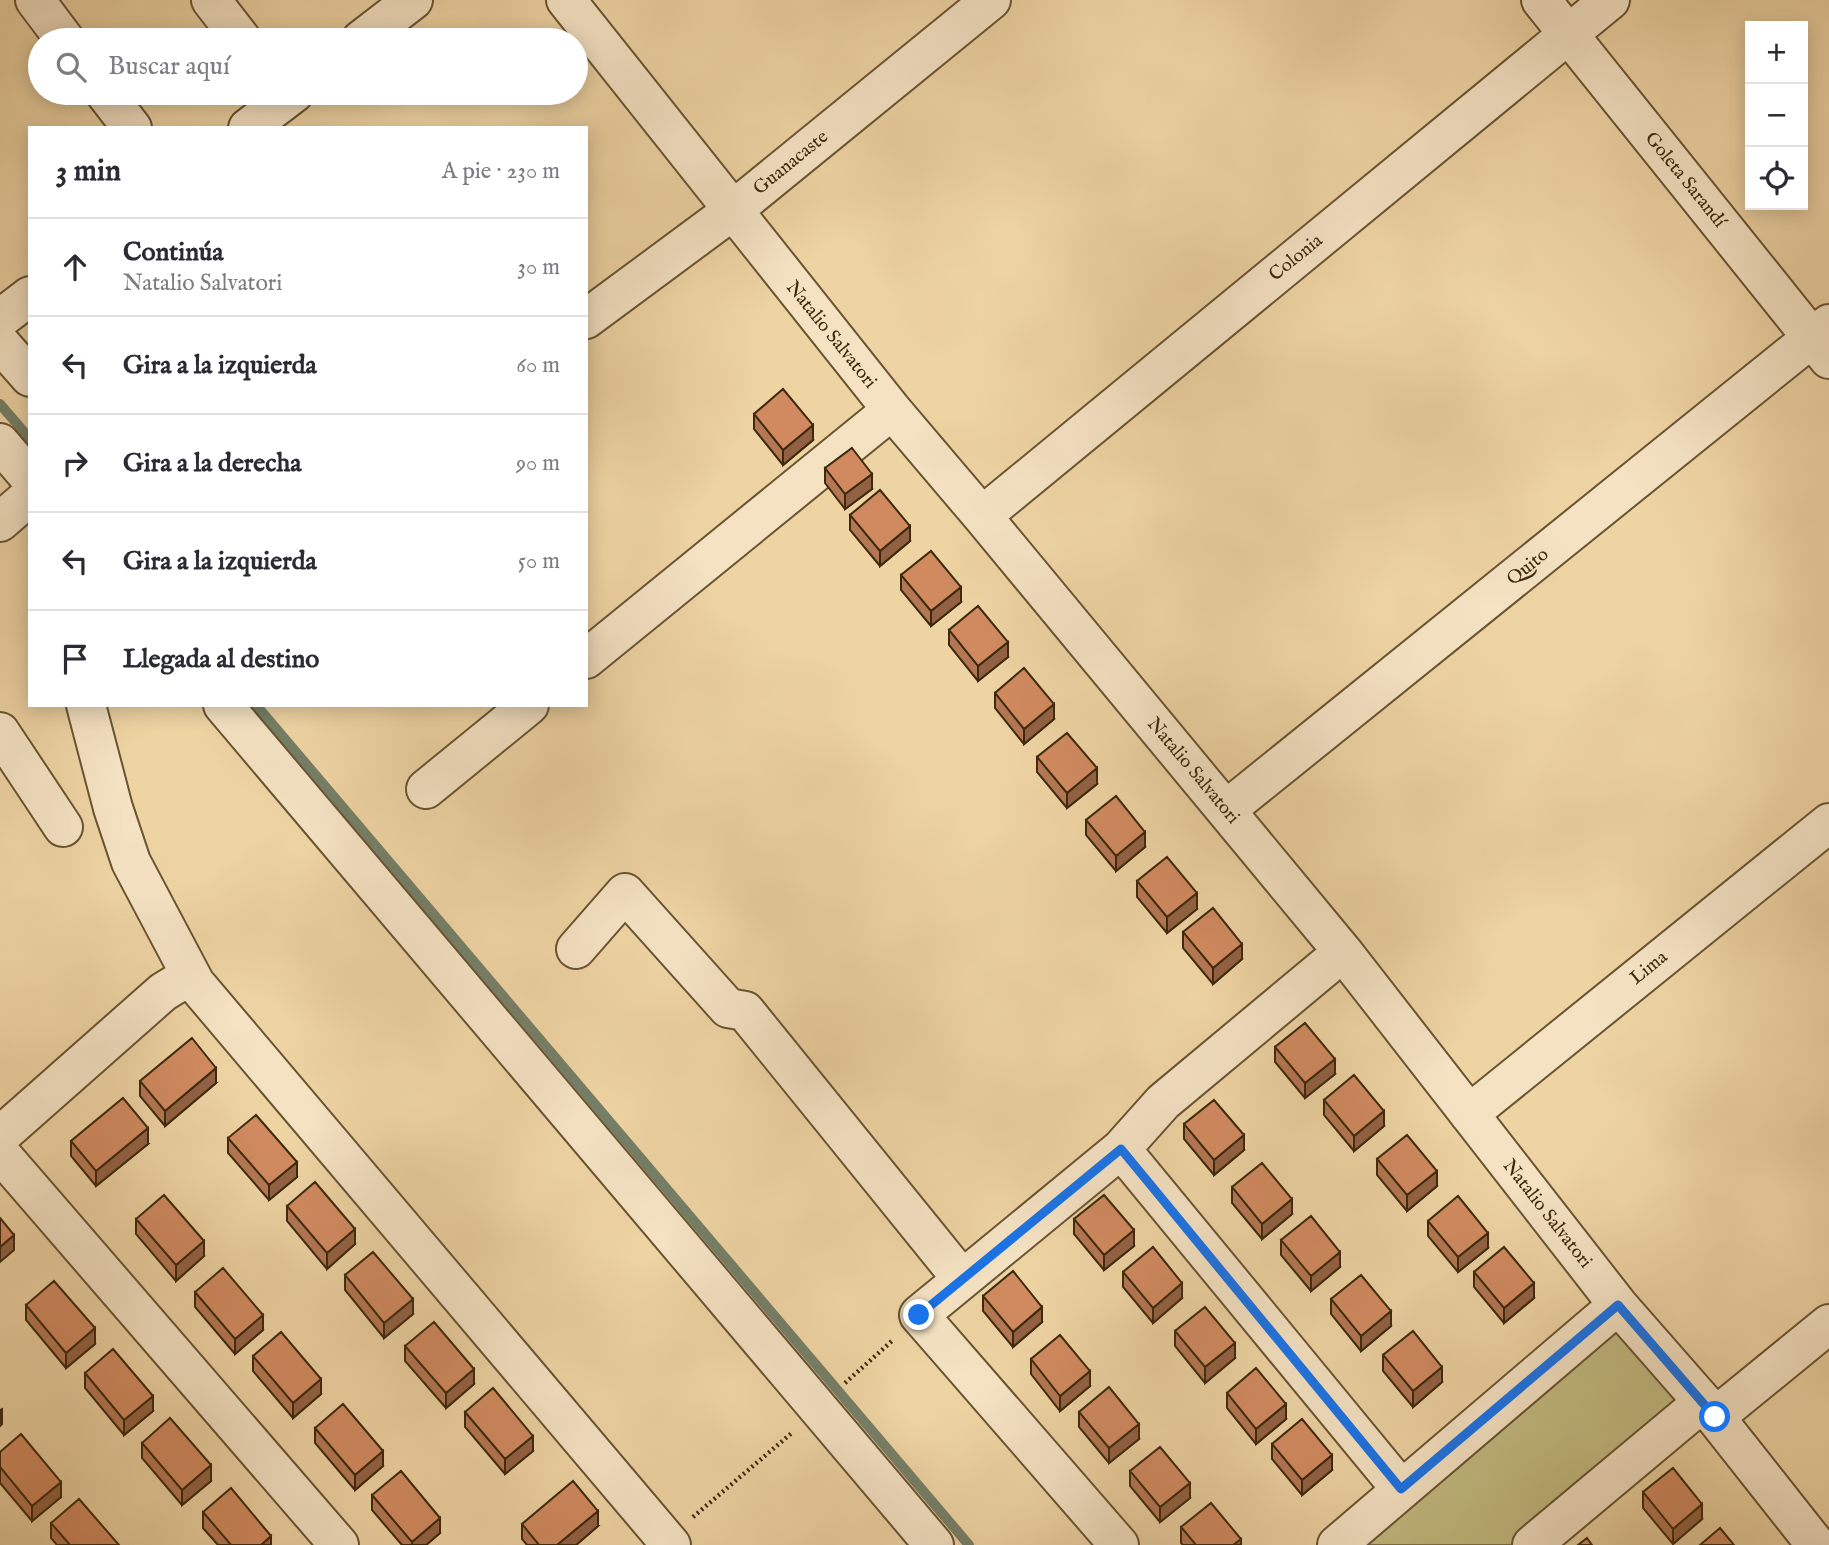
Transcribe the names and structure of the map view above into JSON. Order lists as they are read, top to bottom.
{
  "streets": {
    "street": [
      "Guanacaste",
      "Goleta Sarandí",
      "Colonia",
      "Natalio Salvatori",
      "Quito",
      "Lima"
    ]
  },
  "crossings": [
    ["Guanacaste", "Natalio Salvatori"],
    ["Goleta Sarandí", "Colonia"],
    ["Goleta Sarandí", "Quito"],
    ["Colonia", "Natalio Salvatori"],
    ["Natalio Salvatori", "Quito"],
    ["Natalio Salvatori", "Lima"]
  ],
  "page": {
    "map_buttons": ["+", "−"],
    "search": "Buscar aquí",
    "heading": ["3 min", "A pie · 230 m"],
    "list": [
      ["Continúa", "Natalio Salvatori", "30 m"],
      ["Gira a la izquierda", "60 m"],
      ["Gira a la derecha", "90 m"],
      ["Gira a la izquierda", "50 m"],
      "Llegada al destino"
    ]
  }
}
